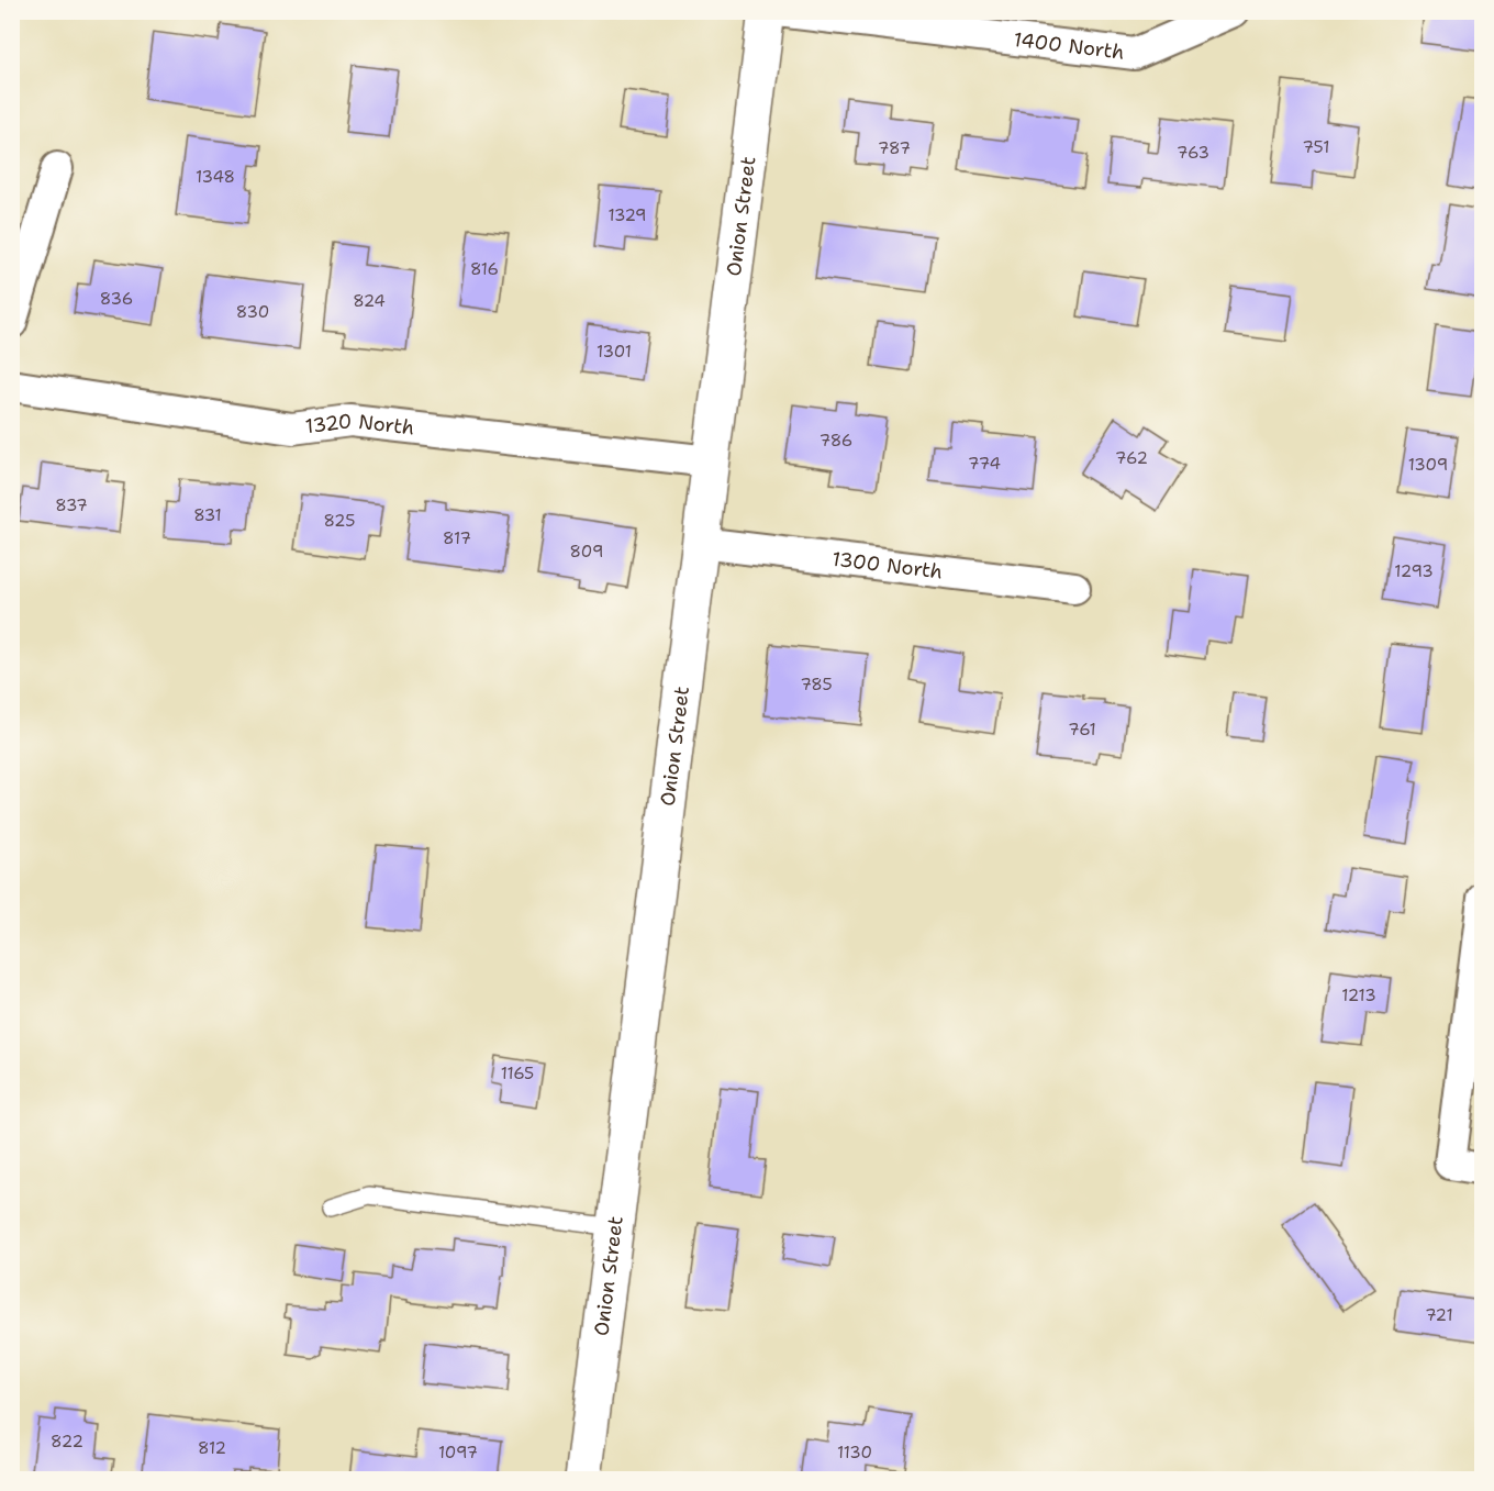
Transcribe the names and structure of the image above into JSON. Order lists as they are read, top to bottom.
{
  "streets": {
    "street": [
      "1400 North",
      "Onion Street",
      "1320 North",
      "1300 North"
    ]
  },
  "crossings": [
    ["Onion Street", "1320 North"],
    ["Onion Street", "1300 North"]
  ],
  "house_numbers": [
    "751",
    "787",
    "763",
    "1348",
    "1329",
    "816",
    "836",
    "824",
    "830",
    "1301",
    "786",
    "762",
    "774",
    "1309",
    "837",
    "831",
    "825",
    "817",
    "809",
    "1293",
    "785",
    "761",
    "1213",
    "1165",
    "721",
    "822",
    "812",
    "1097",
    "1130"
  ]
}
